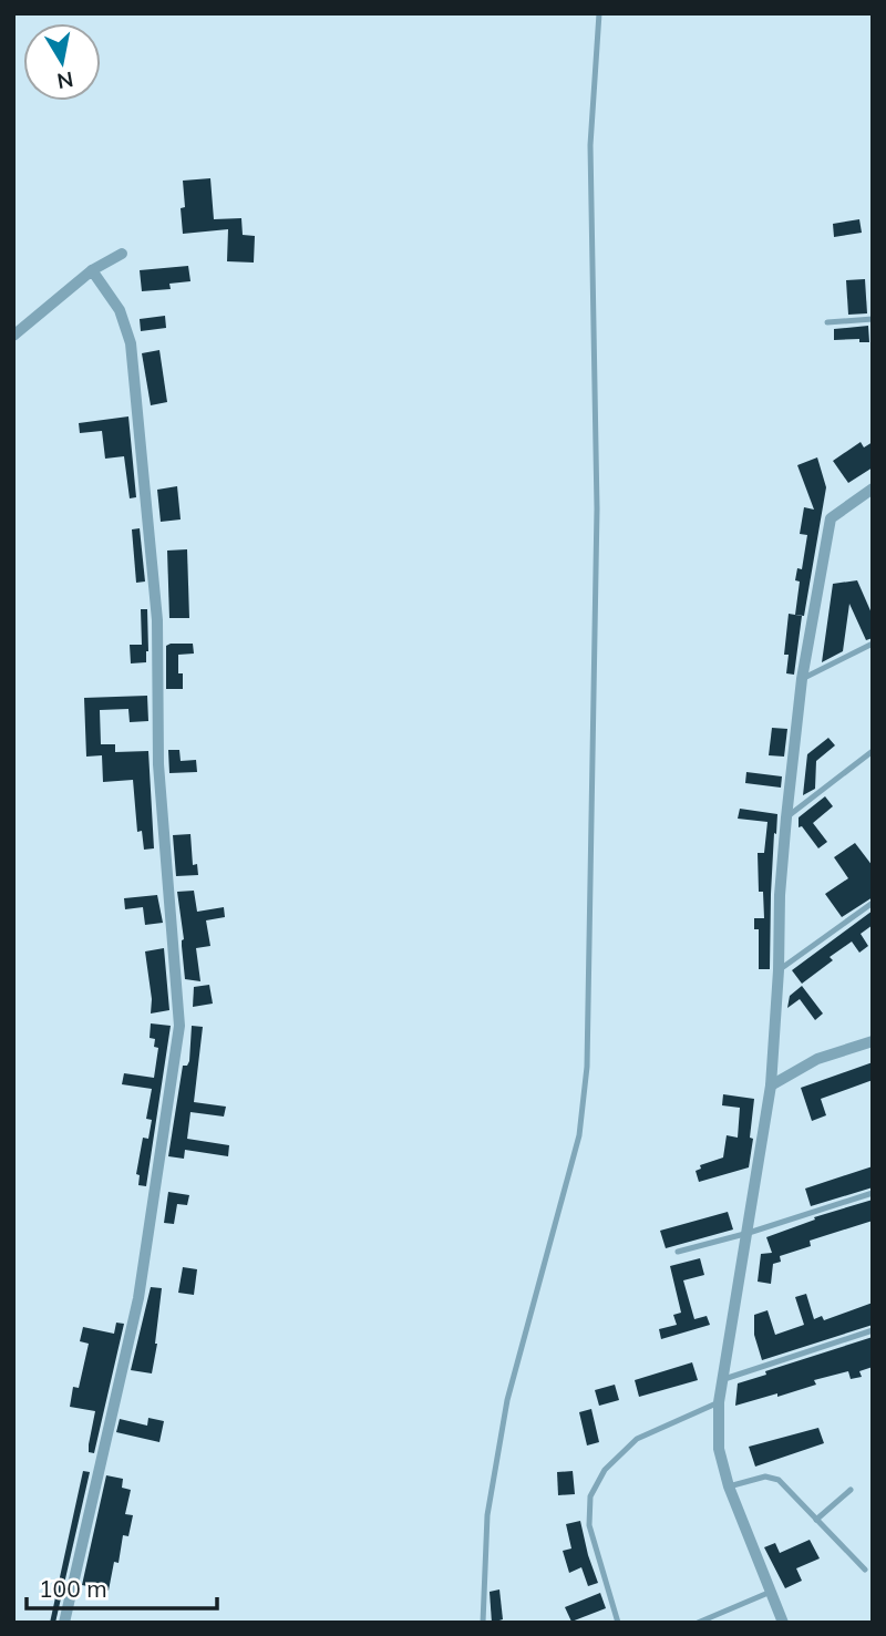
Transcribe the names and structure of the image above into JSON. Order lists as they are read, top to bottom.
{
  "scale_bar": "100 m",
  "north": "bottom"
}
